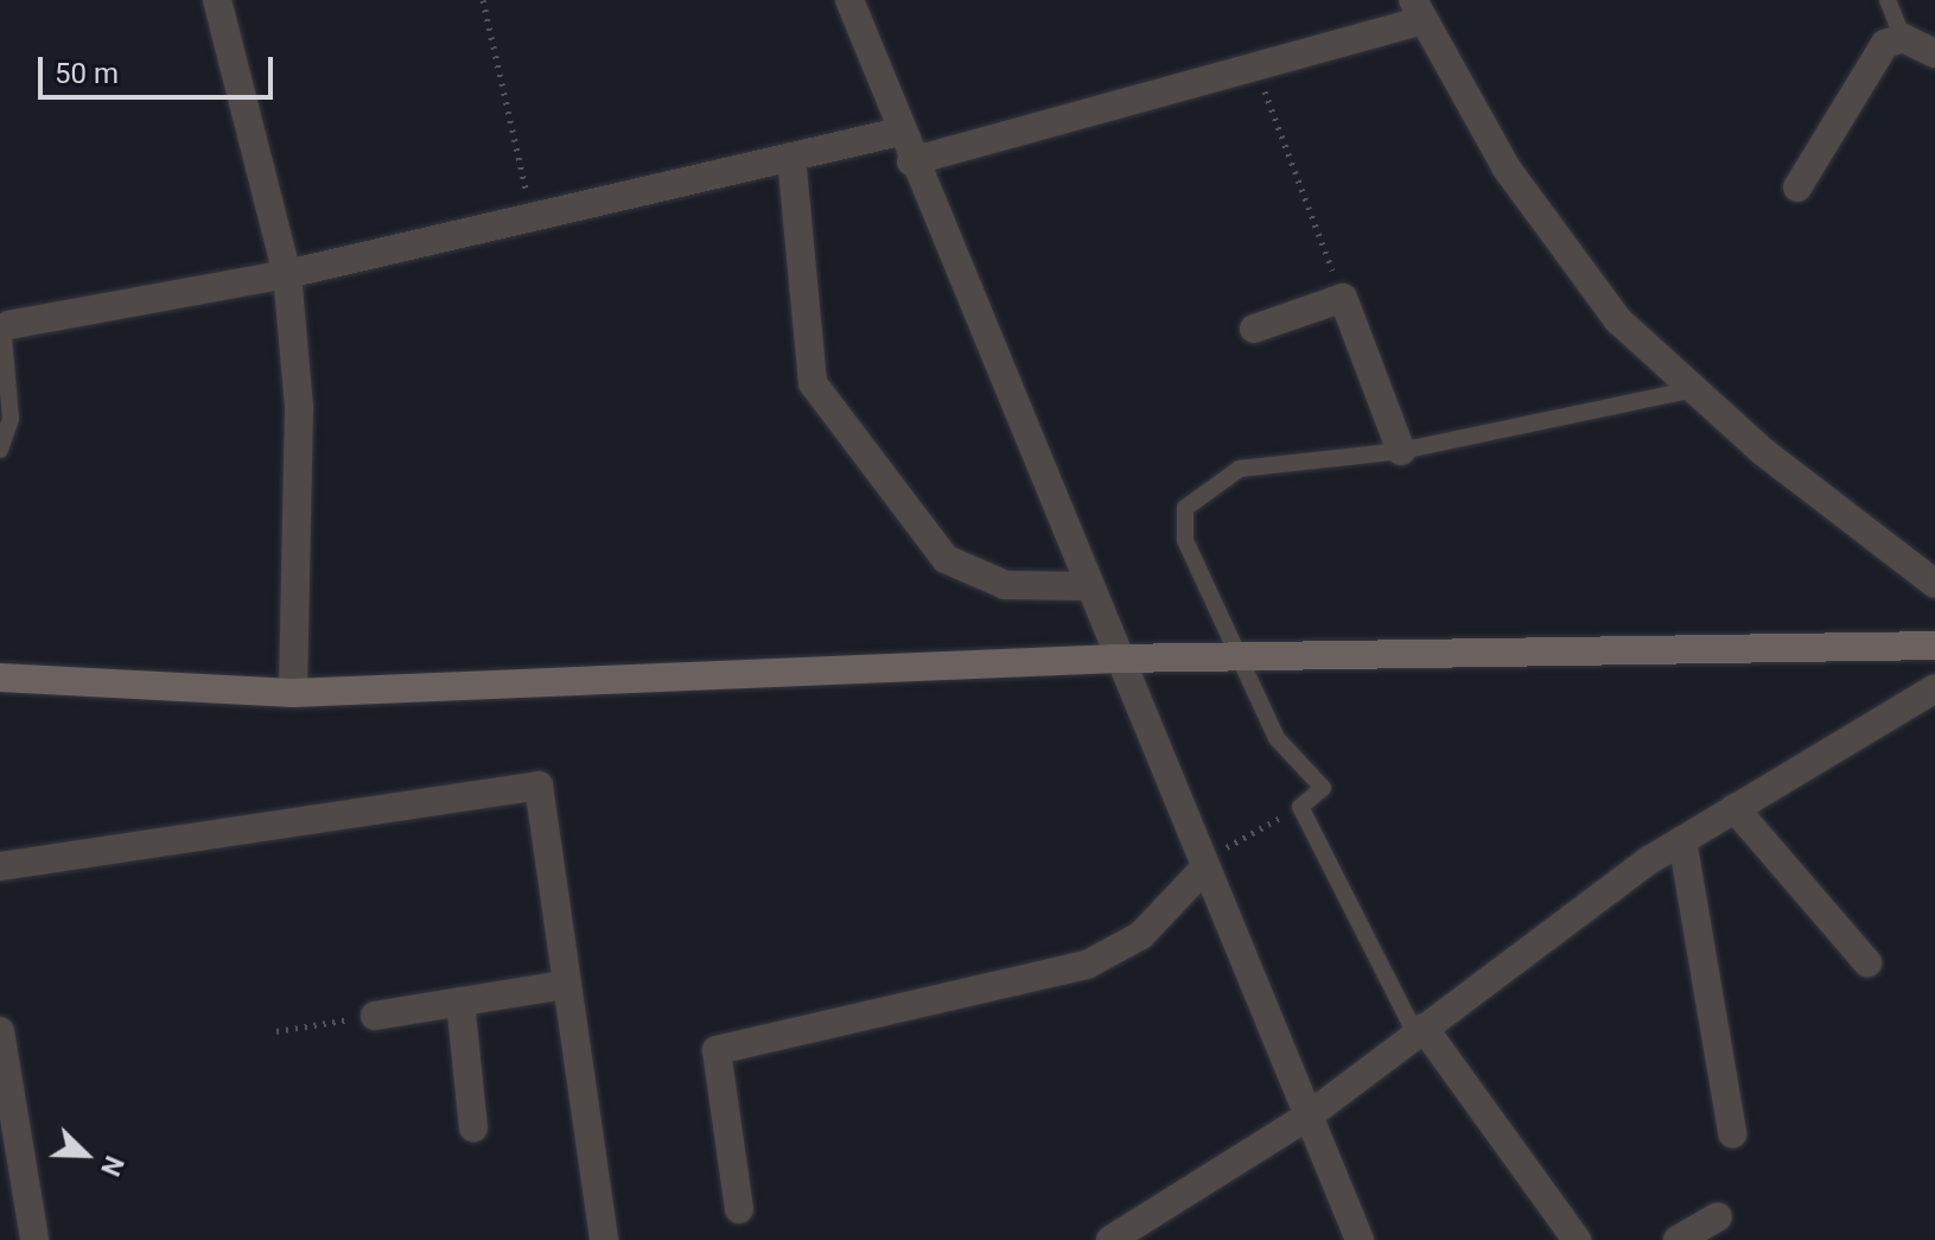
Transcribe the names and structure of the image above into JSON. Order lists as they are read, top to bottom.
{
  "scale_bar": "50 m",
  "north": "bottom right"
}
